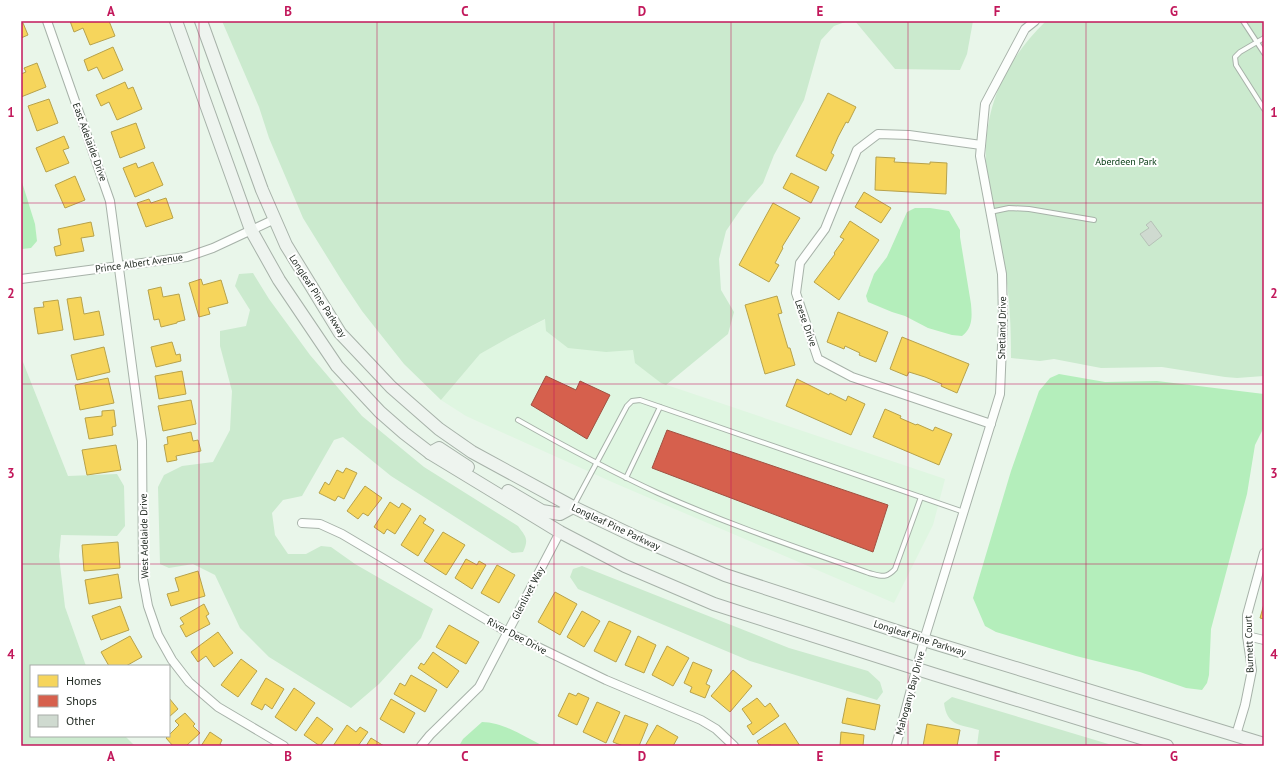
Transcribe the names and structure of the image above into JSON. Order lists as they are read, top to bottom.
{
  "streets": {
    "main road": ["Longleaf Pine Parkway"],
    "street": [
      "East Adelaide Drive",
      "Prince Albert Avenue",
      "Leese Drive",
      "Shetland Drive",
      "West Adelaide Drive",
      "Glenlivet Way",
      "River Dee Drive",
      "Burnett Court",
      "Mahogany Bay Drive"
    ]
  },
  "crossings": [
    ["East Adelaide Drive", "Prince Albert Avenue"],
    ["East Adelaide Drive", "West Adelaide Drive"],
    ["Prince Albert Avenue", "Longleaf Pine Parkway"],
    ["Prince Albert Avenue", "West Adelaide Drive"],
    ["Longleaf Pine Parkway", "Shetland Drive"],
    ["Longleaf Pine Parkway", "Burnett Court"],
    ["Longleaf Pine Parkway", "Mahogany Bay Drive"],
    ["Leese Drive", "Shetland Drive"],
    ["Shetland Drive", "Mahogany Bay Drive"],
    ["Glenlivet Way", "River Dee Drive"]
  ],
  "parks": ["Aberdeen Park"],
  "legend": ["Homes", "Shops", "Other"],
  "grid": {
    "columns": [
      "A",
      "B",
      "C",
      "D",
      "E",
      "F",
      "G"
    ],
    "rows": [
      "1",
      "2",
      "3",
      "4"
    ]
  }
}
